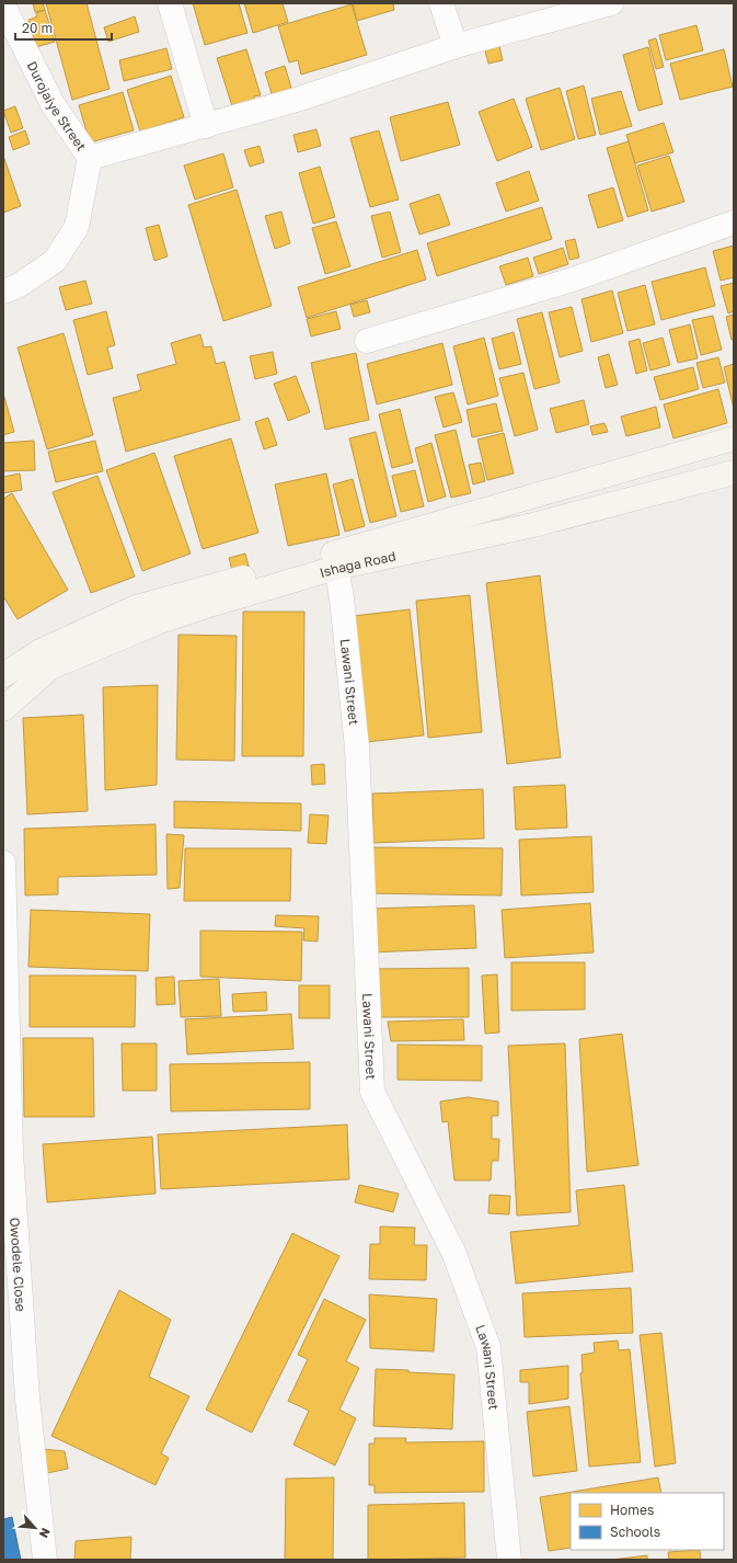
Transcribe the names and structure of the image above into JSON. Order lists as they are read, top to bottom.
{
  "streets": {
    "main road": ["Ishaga Road"],
    "street": ["Durojaiye Street", "Lawani Street", "Owodele Close"]
  },
  "crossings": [
    ["Ishaga Road", "Lawani Street"]
  ],
  "legend": ["Homes", "Schools"],
  "scale_bar": "20 m",
  "north": "bottom right"
}
